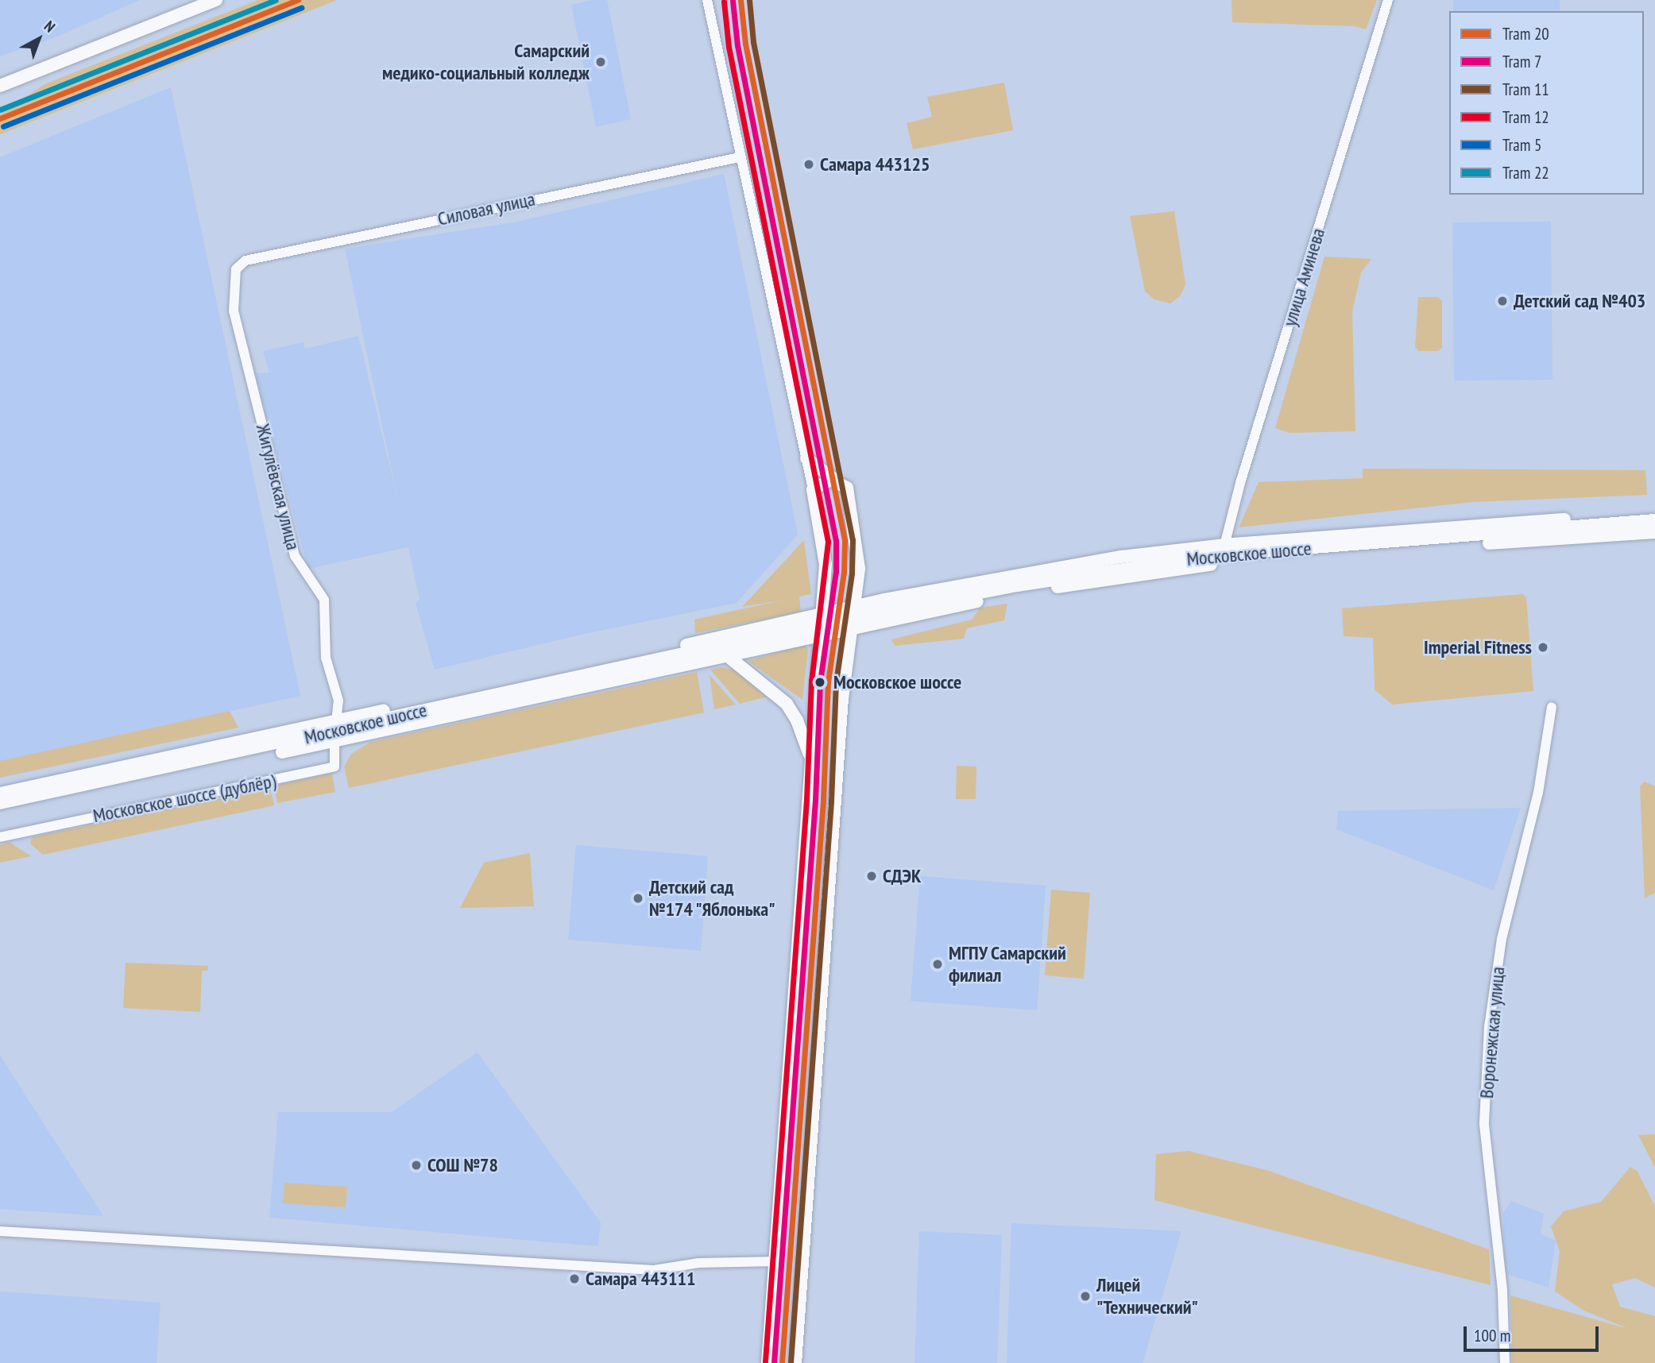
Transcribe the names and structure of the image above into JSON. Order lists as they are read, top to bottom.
{
  "streets": {
    "main road": ["Московское шоссе"],
    "street": [
      "Силовая улица",
      "улица Аминева",
      "Жигулёвская улица",
      "Московское шоссе (дублёр)",
      "Воронежская улица"
    ]
  },
  "crossings": [
    ["Силовая улица", "Жигулёвская улица"],
    ["улица Аминева", "Московское шоссе"],
    ["Жигулёвская улица", "Московское шоссе"],
    ["Жигулёвская улица", "Московское шоссе (дублёр)"],
    ["Московское шоссе", "Московское шоссе (дублёр)"]
  ],
  "places": [
    "Самарский медико-социальный колледж",
    "Самара 443125",
    "Детский сад №403",
    "Imperial Fitness",
    "Московское шоссе",
    "СДЭК",
    "Детский сад №174 \"Яблонька\"",
    "МГПУ Самарский филиал",
    "СОШ №78",
    "Самара 443111",
    "Лицей \"Технический\""
  ],
  "lines": [
    "tram line 20",
    "tram line 11",
    "tram line 22",
    "tram line 7",
    "tram line 12",
    "tram line 5"
  ],
  "legend": [
    "Tram 20",
    "Tram 7",
    "Tram 11",
    "Tram 12",
    "Tram 5",
    "Tram 22"
  ],
  "scale_bar": "100 m",
  "north": "top right"
}
